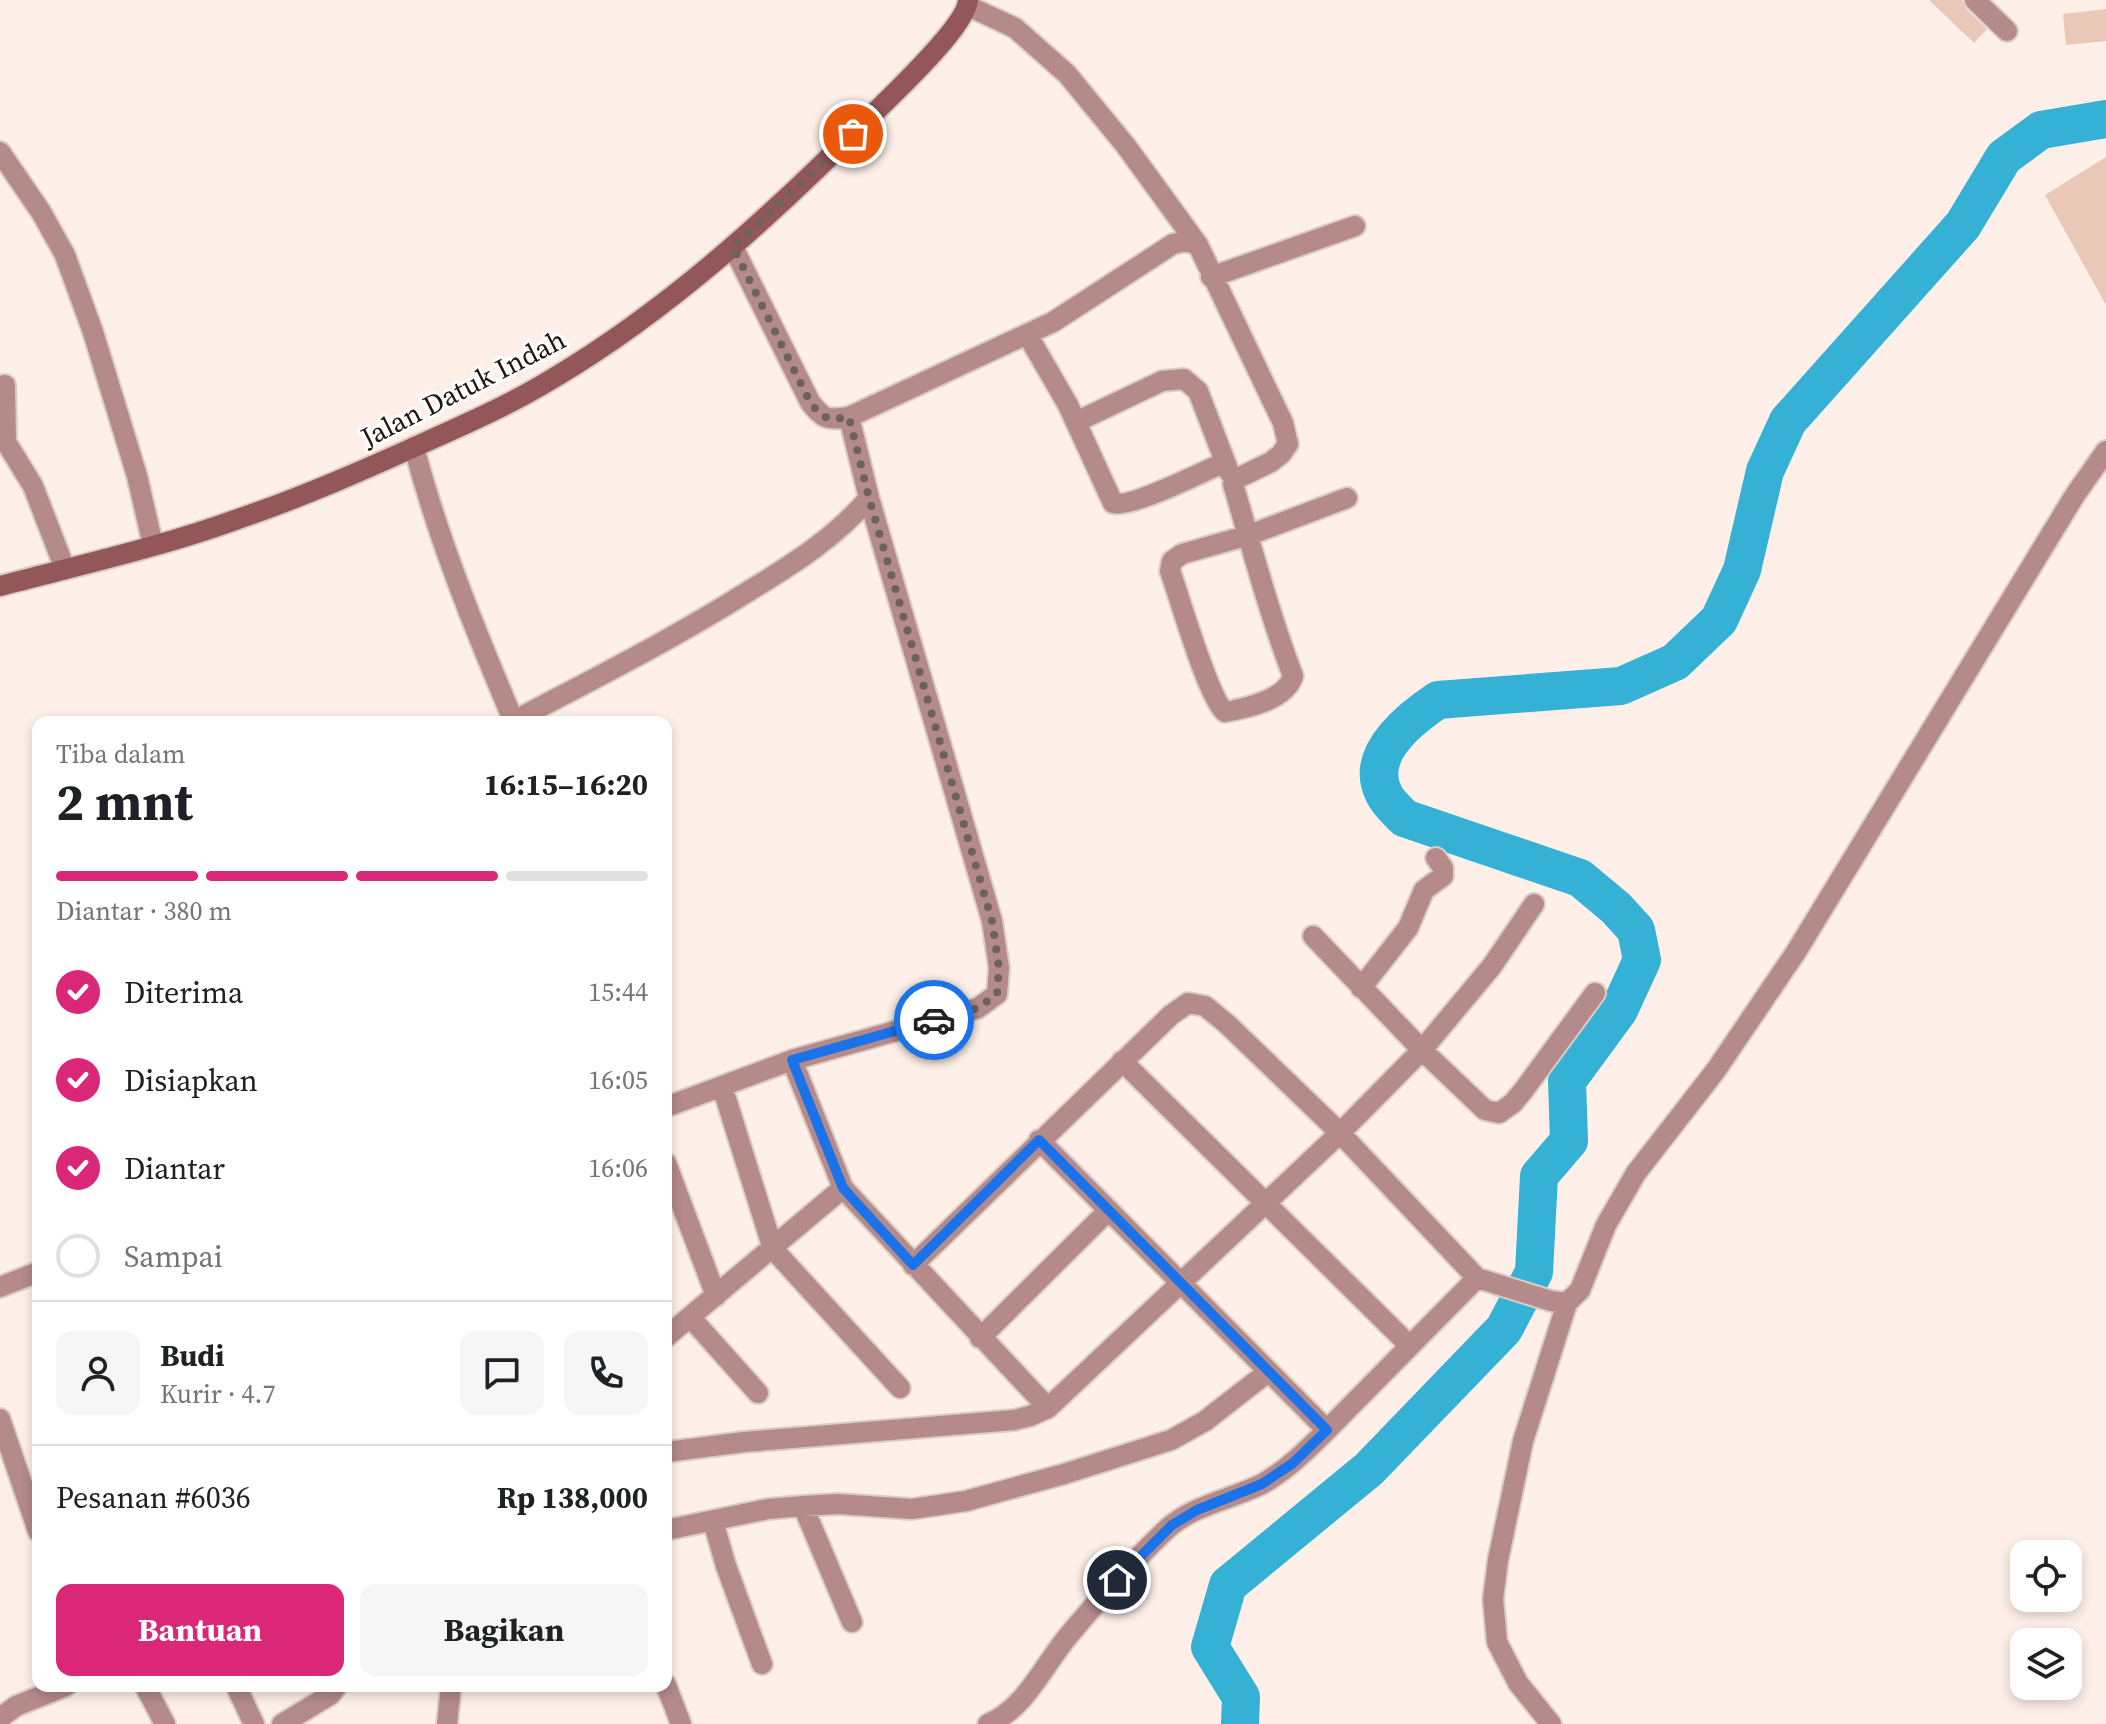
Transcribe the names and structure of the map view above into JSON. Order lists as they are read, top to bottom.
{
  "streets": {
    "street": ["Jalan Datuk Indah"]
  },
  "page": {
    "heading": ["2 mnt", "Tiba dalam", "16:15–16:20"],
    "panel": [
      "Budi",
      "Kurir · 4.7",
      "Pesanan #6036",
      "Rp 138,000"
    ],
    "bar": "Diantar · 380 m",
    "list": [
      ["Diterima", "15:44"],
      ["Disiapkan", "16:05"],
      ["Diantar", "16:06"],
      "Sampai"
    ],
    "buttons": ["Bantuan", "Bagikan"]
  }
}
